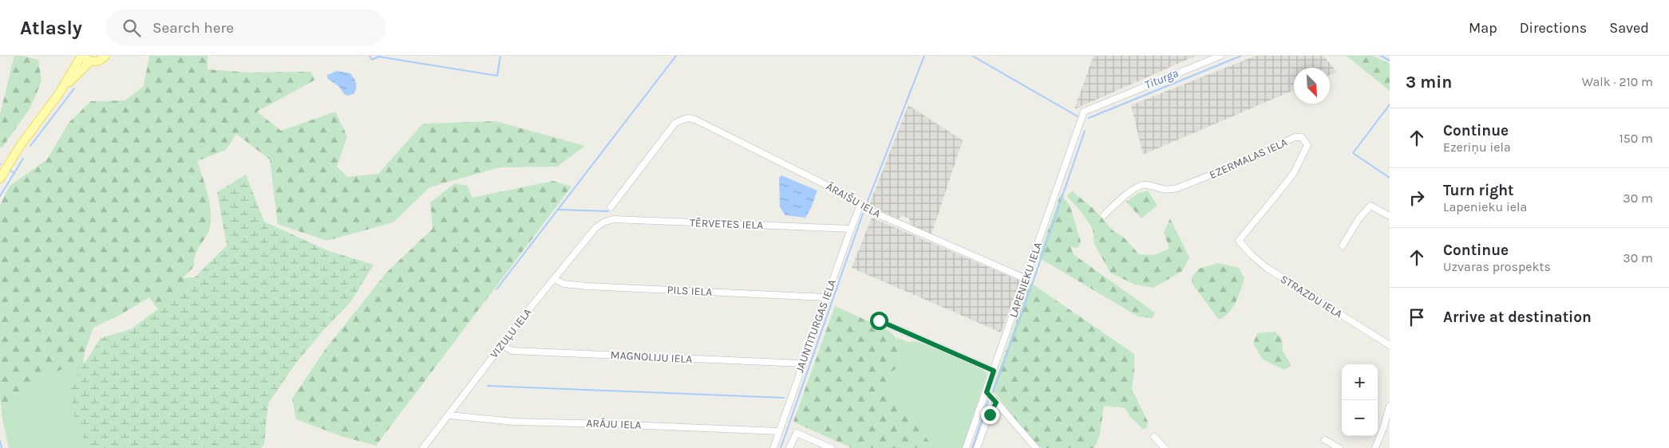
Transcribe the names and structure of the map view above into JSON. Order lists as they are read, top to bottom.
{
  "streets": {
    "street": [
      "EZERMALAS IELA",
      "ĀRAIŠU IELA",
      "TĒRVETES IELA",
      "LAPENIEKU IELA",
      "PILS IELA",
      "STRAZDU IELA",
      "JAUNTITURGAS IELA",
      "VIZUĻU IELA",
      "MAGNOLIJU IELA",
      "ARĀJU IELA"
    ]
  },
  "crossings": [
    ["EZERMALAS IELA", "STRAZDU IELA"],
    ["ĀRAIŠU IELA", "LAPENIEKU IELA"],
    ["ĀRAIŠU IELA", "JAUNTITURGAS IELA"],
    ["TĒRVETES IELA", "JAUNTITURGAS IELA"],
    ["TĒRVETES IELA", "VIZUĻU IELA"],
    ["PILS IELA", "JAUNTITURGAS IELA"],
    ["PILS IELA", "VIZUĻU IELA"],
    ["JAUNTITURGAS IELA", "MAGNOLIJU IELA"],
    ["JAUNTITURGAS IELA", "ARĀJU IELA"],
    ["VIZUĻU IELA", "MAGNOLIJU IELA"],
    ["VIZUĻU IELA", "ARĀJU IELA"]
  ],
  "water": ["Titurga"],
  "north": "bottom right",
  "page": {
    "header": "Atlasly",
    "search": "Search here",
    "nav": ["Map", "Directions", "Saved"],
    "heading": ["3 min", "Walk · 210 m"],
    "list": [
      ["Continue", "Ezeriņu iela", "150 m"],
      ["Turn right", "Lapenieku iela", "30 m"],
      ["Continue", "Uzvaras prospekts", "30 m"],
      "Arrive at destination"
    ],
    "map_buttons": ["+", "−"]
  }
}
